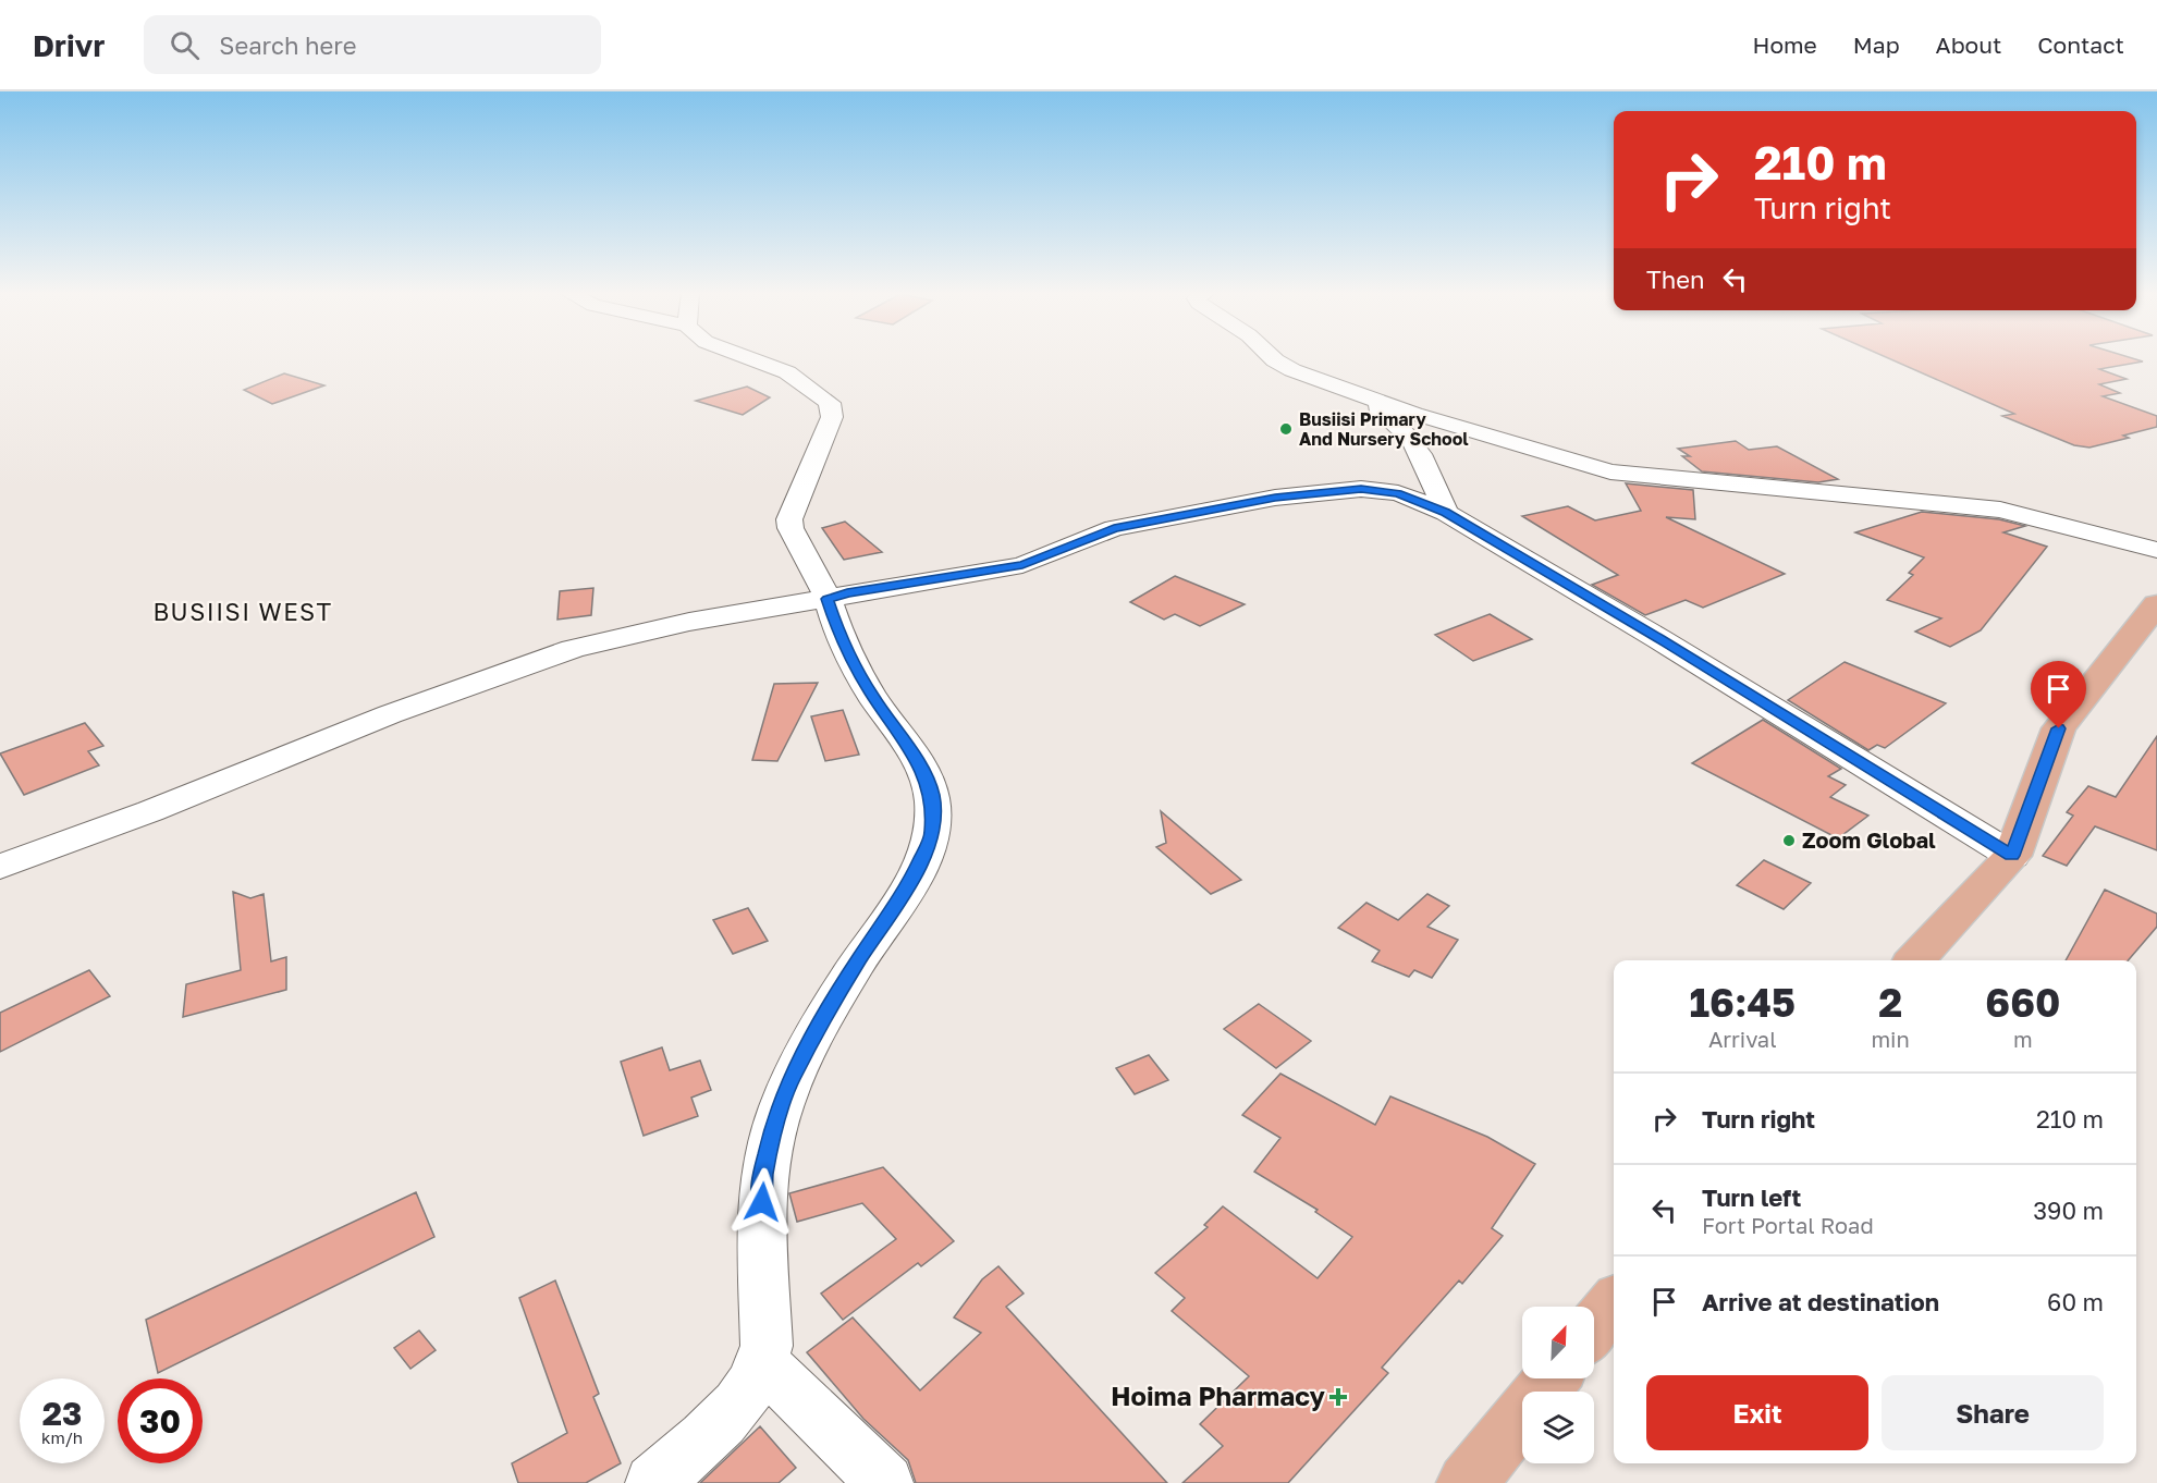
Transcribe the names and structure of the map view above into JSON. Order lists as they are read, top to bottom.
{
  "districts": ["BUSIISI WEST"],
  "places": {
    "other": ["Busiisi Primary And Nursery School", "Zoom Global"],
    "health": ["Hoima Pharmacy"]
  },
  "north": "top right",
  "page": {
    "header": "Drivr",
    "search": "Search here",
    "nav": [
      "Home",
      "Map",
      "About",
      "Contact"
    ],
    "turn": ["210 m", "Turn right"],
    "then": "Then",
    "eta": [
      "16:45",
      "Arrival",
      "2",
      "min",
      "660",
      "m"
    ],
    "list": [
      {
        "name": "Turn right",
        "value": "210 m"
      },
      {
        "name": "Turn left",
        "note": "Fort Portal Road",
        "value": "390 m"
      },
      {
        "name": "Arrive at destination",
        "value": "60 m"
      }
    ],
    "buttons": ["Exit", "Share"],
    "speed": "23 km/h",
    "limit": "30"
  }
}
